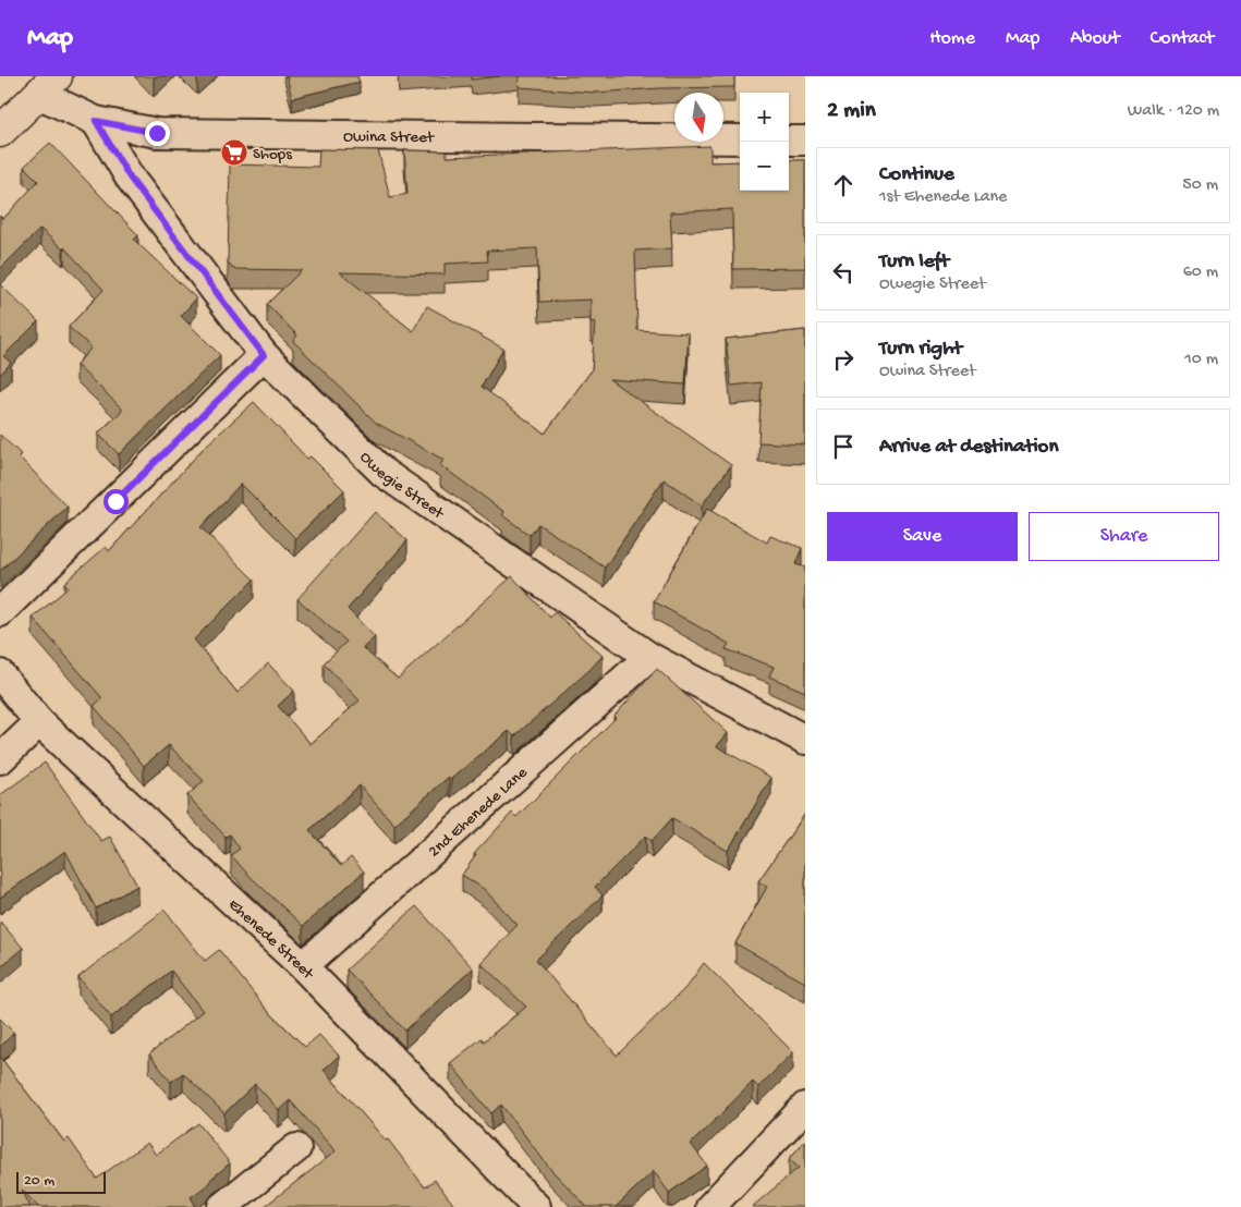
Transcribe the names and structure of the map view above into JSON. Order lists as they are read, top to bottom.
{
  "streets": {
    "street": [
      "Owina Street",
      "Owegie Street",
      "2nd Ehenede Lane",
      "Ehenede Street"
    ]
  },
  "crossings": [
    ["Owina Street", "Owegie Street"],
    ["Owegie Street", "2nd Ehenede Lane"],
    ["2nd Ehenede Lane", "Ehenede Street"]
  ],
  "places": {
    "supermarket": ["Shops"]
  },
  "scale_bar": "20 m",
  "north": "bottom",
  "page": {
    "header": "Map",
    "nav": [
      "Home",
      "Map",
      "About",
      "Contact"
    ],
    "heading": ["2 min", "Walk · 120 m"],
    "map_buttons": ["+", "−"],
    "list": [
      ["Continue", "1st Ehenede Lane", "50 m"],
      ["Turn left", "Owegie Street", "60 m"],
      ["Turn right", "Owina Street", "10 m"],
      "Arrive at destination"
    ],
    "buttons": ["Save", "Share"],
    "scale": "20 m"
  }
}
